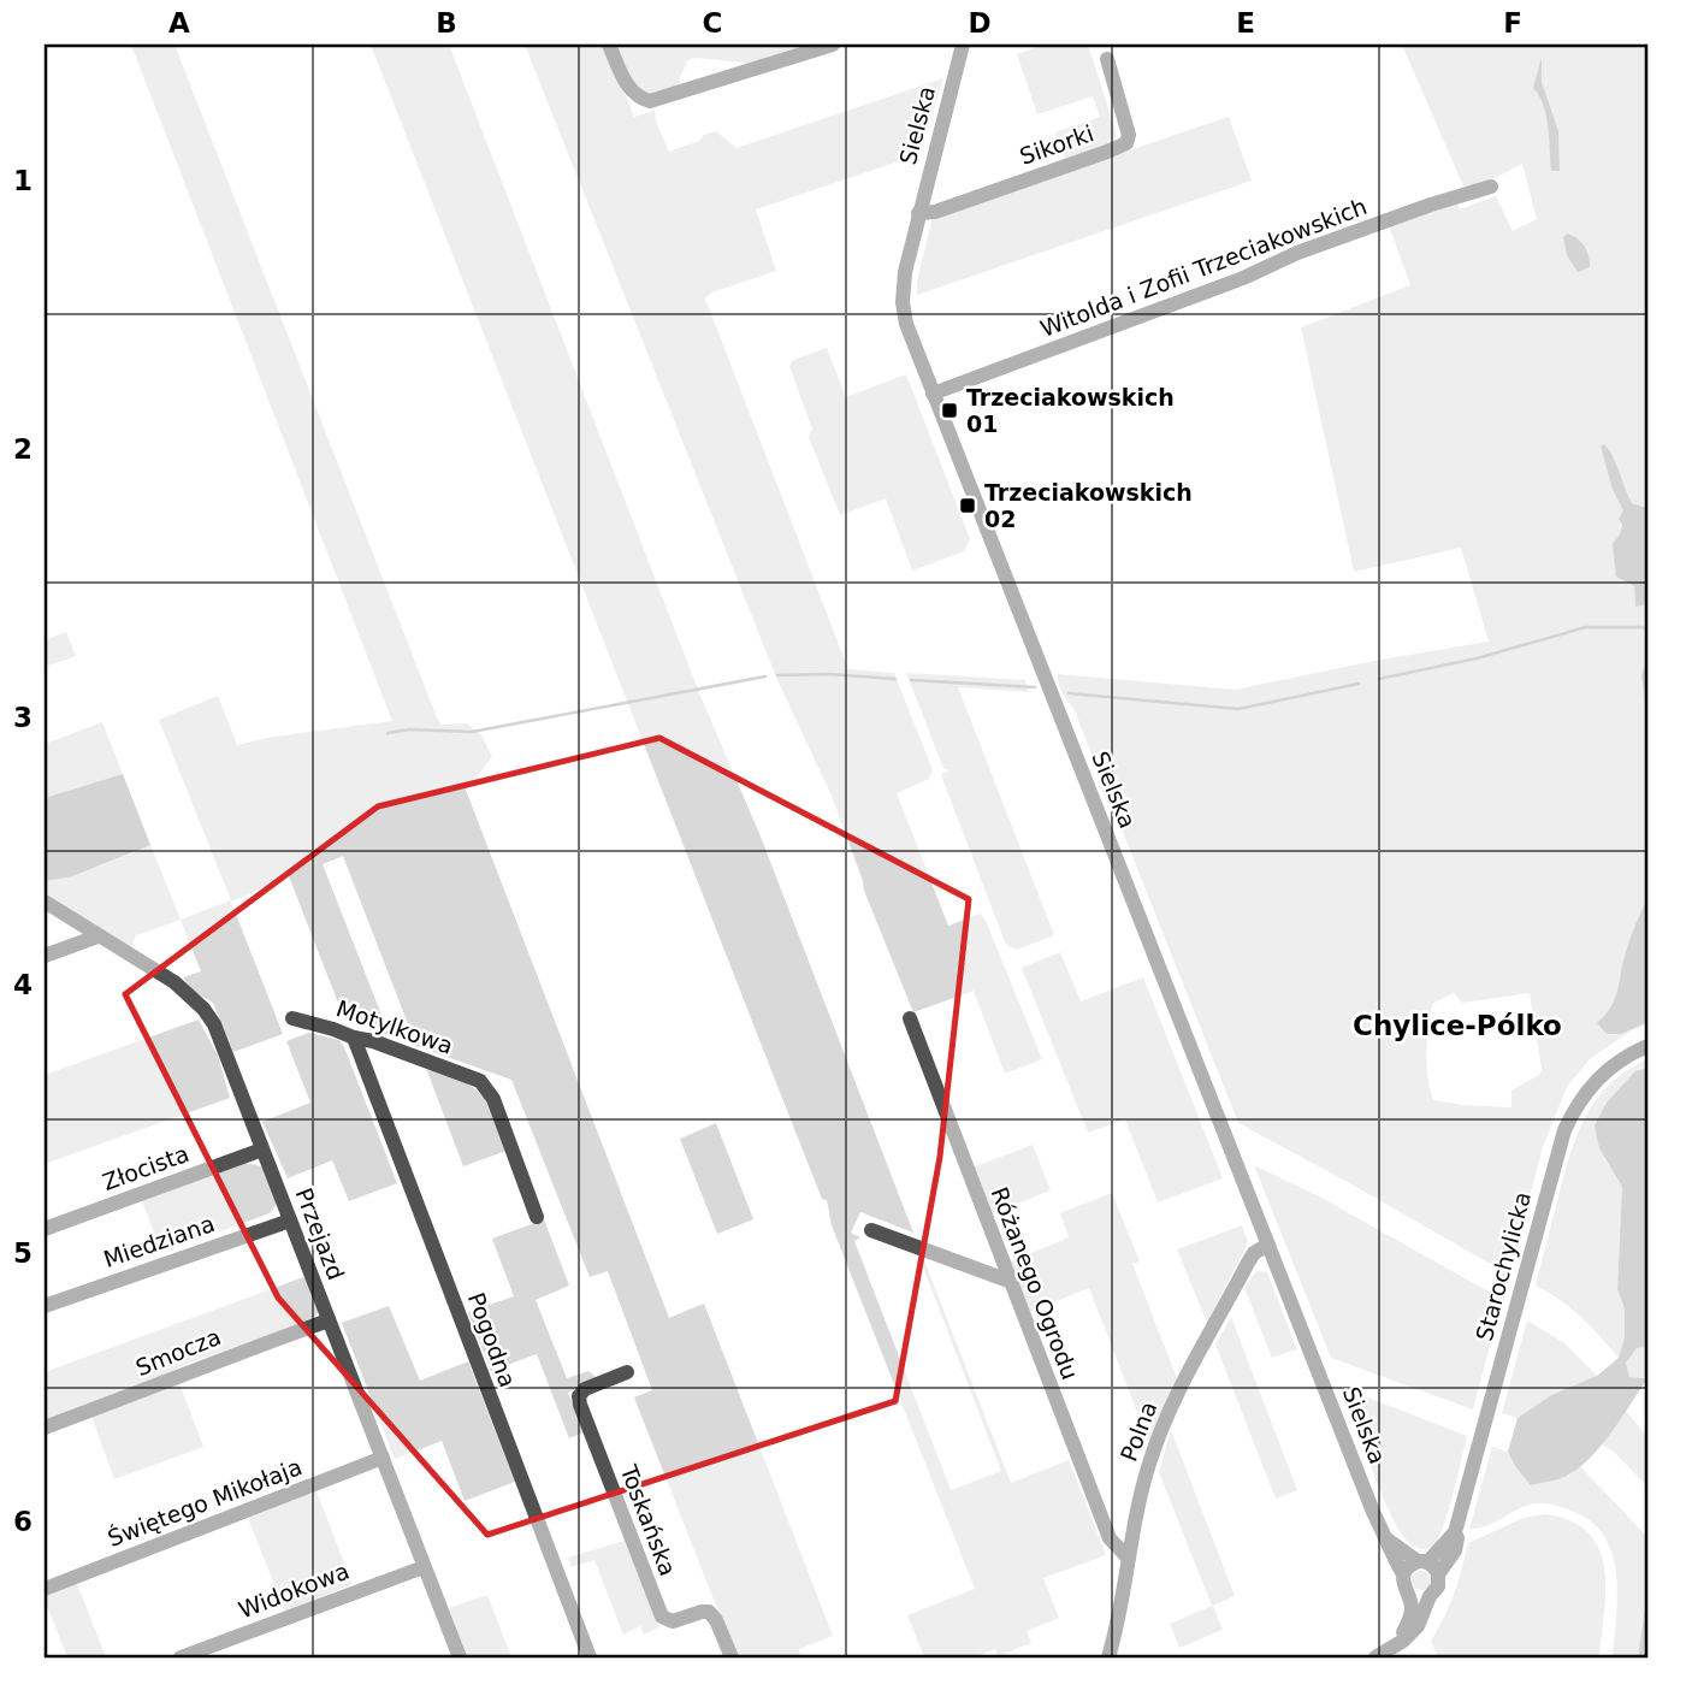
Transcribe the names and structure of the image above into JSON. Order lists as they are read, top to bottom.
{
  "streets": {
    "street": [
      "Sielska",
      "Sikorki",
      "Witolda i Zofii Trzeciakowskich",
      "Motylkowa",
      "Złocista",
      "Przejazd",
      "Miedziana",
      "Starochylicka",
      "Różanego Ogrodu",
      "Pogodna",
      "Smocza",
      "Polna",
      "Świętego Mikołaja",
      "Toskańska",
      "Widokowa"
    ]
  },
  "crossings": [
    ["Sielska", "Sikorki"],
    ["Sielska", "Witolda i Zofii Trzeciakowskich"],
    ["Sielska", "Starochylicka"],
    ["Sielska", "Polna"],
    ["Motylkowa", "Pogodna"],
    ["Złocista", "Przejazd"],
    ["Przejazd", "Miedziana"],
    ["Przejazd", "Smocza"],
    ["Przejazd", "Świętego Mikołaja"],
    ["Przejazd", "Widokowa"],
    ["Różanego Ogrodu", "Polna"]
  ],
  "districts": ["Chylice-Pólko"],
  "places": {
    "transit": ["Trzeciakowskich 01", "Trzeciakowskich 02"]
  },
  "grid": {
    "columns": [
      "A",
      "B",
      "C",
      "D",
      "E",
      "F"
    ],
    "rows": [
      "1",
      "2",
      "3",
      "4",
      "5",
      "6"
    ]
  }
}
